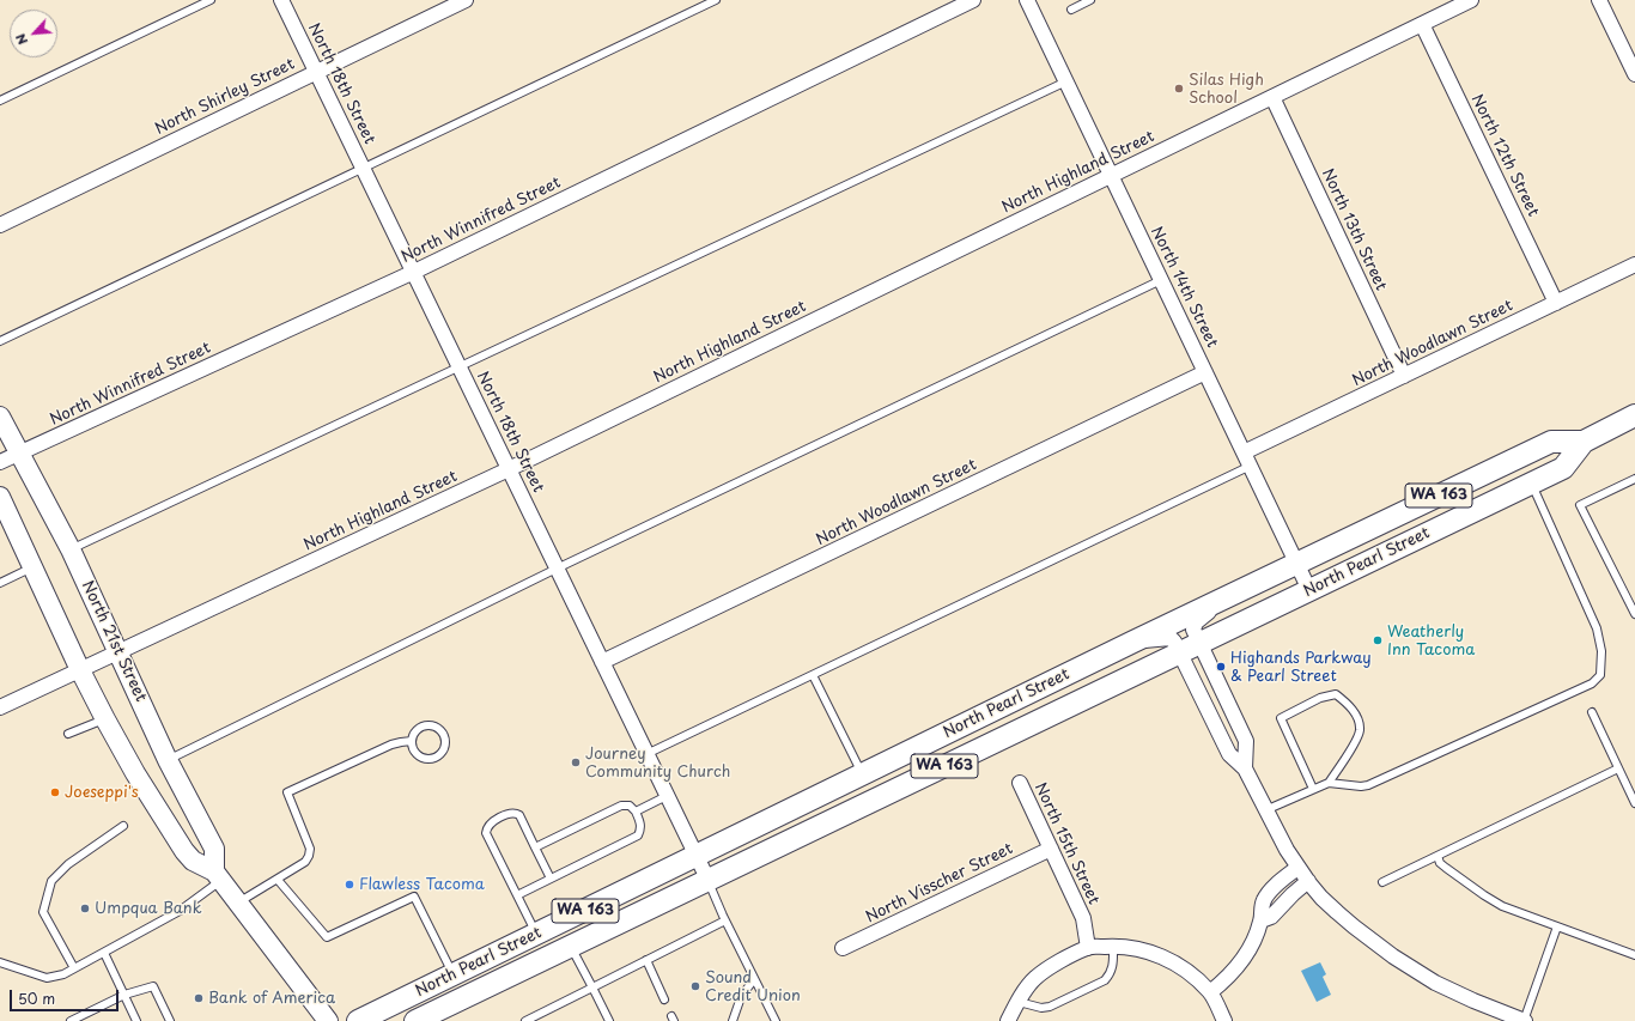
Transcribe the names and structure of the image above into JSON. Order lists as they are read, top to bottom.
{
  "streets": {
    "main road": ["WA 163", "North Pearl Street", "North 21st Street"],
    "street": [
      "North 18th Street",
      "North Shirley Street",
      "North 12th Street",
      "North Highland Street",
      "North Winnifred Street",
      "North 13th Street",
      "North 14th Street",
      "North Woodlawn Street",
      "North 15th Street",
      "North Visscher Street"
    ]
  },
  "crossings": [
    ["North 18th Street", "North Shirley Street"],
    ["North 18th Street", "North Highland Street"],
    ["North 18th Street", "North Winnifred Street"],
    ["North 18th Street", "North Woodlawn Street"],
    ["North 18th Street", "North Pearl Street"],
    ["North 12th Street", "North Highland Street"],
    ["North 12th Street", "North Woodlawn Street"],
    ["North Highland Street", "North 13th Street"],
    ["North Highland Street", "North 14th Street"],
    ["North Highland Street", "North 21st Street"],
    ["North Winnifred Street", "North 21st Street"],
    ["North 13th Street", "North Woodlawn Street"],
    ["North 14th Street", "North Woodlawn Street"],
    ["North 14th Street", "North Pearl Street"],
    ["North 15th Street", "North Visscher Street"]
  ],
  "places": [
    "Silas High School",
    "Weatherly Inn Tacoma",
    "Highands Parkway & Pearl Street",
    "Journey Community Church",
    "Joeseppi's",
    "Flawless Tacoma",
    "Umpqua Bank",
    "Sound Credit Union",
    "Bank of America"
  ],
  "scale_bar": "50 m",
  "north": "bottom left"
}
